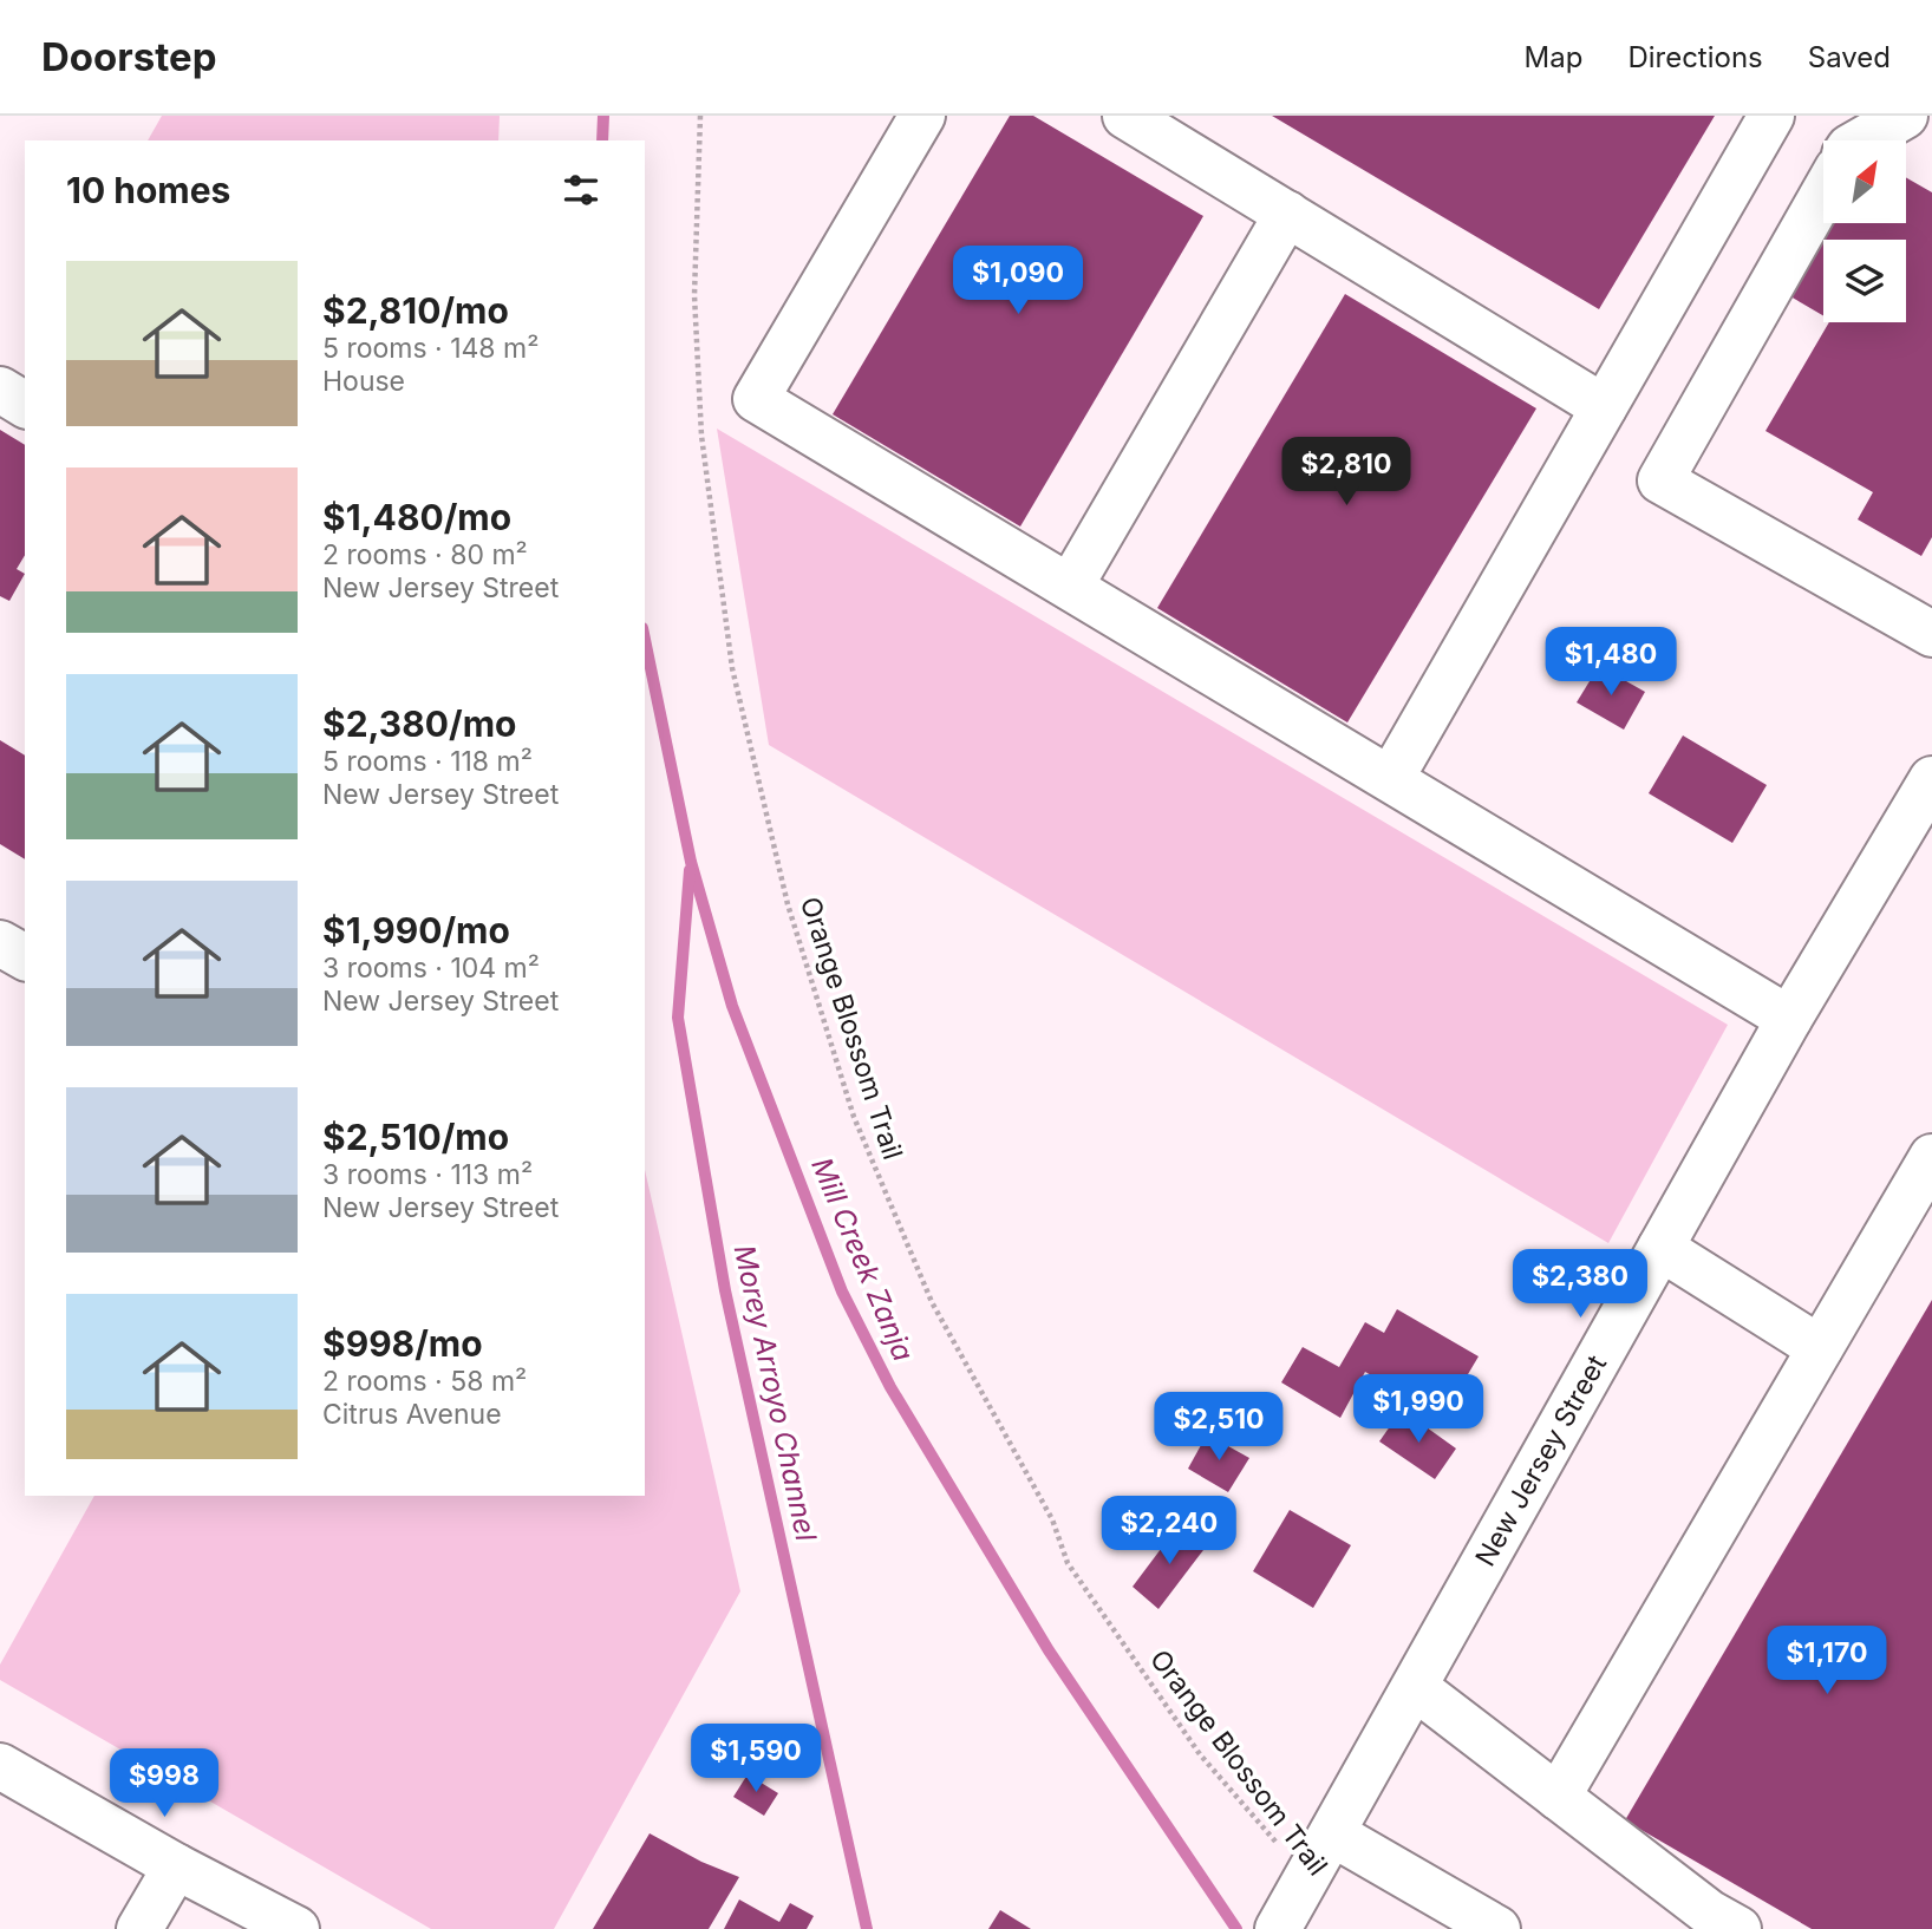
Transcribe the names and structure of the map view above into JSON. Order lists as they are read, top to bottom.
{
  "streets": {
    "street": ["New Jersey Street"],
    "path": ["Orange Blossom Trail"]
  },
  "crossings": [
    ["Orange Blossom Trail", "New Jersey Street"]
  ],
  "water": ["Mill Creek Zanja", "Morey Arroyo Channel"],
  "north": "top right",
  "page": {
    "header": "Doorstep",
    "nav": ["Map", "Directions", "Saved"],
    "heading": "10 homes",
    "list": [
      {
        "name": "$2,810/mo",
        "note": "5 rooms · 148 m² · House"
      },
      {
        "name": "$1,480/mo",
        "note": "2 rooms · 80 m² · New Jersey Street"
      },
      {
        "name": "$2,380/mo",
        "note": "5 rooms · 118 m² · New Jersey Street"
      },
      {
        "name": "$1,990/mo",
        "note": "3 rooms · 104 m² · New Jersey Street"
      },
      {
        "name": "$2,510/mo",
        "note": "3 rooms · 113 m² · New Jersey Street"
      },
      {
        "name": "$998/mo",
        "note": "2 rooms · 58 m² · Citrus Avenue"
      }
    ],
    "price": [
      "$1,090",
      "$2,810",
      "$1,480",
      "$2,380",
      "$1,990",
      "$2,510",
      "$2,240",
      "$1,170",
      "$1,590",
      "$998"
    ]
  }
}
